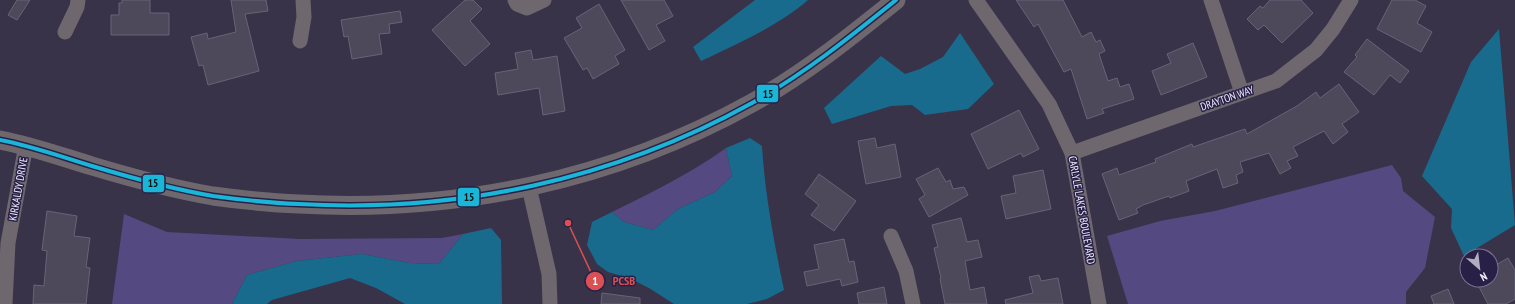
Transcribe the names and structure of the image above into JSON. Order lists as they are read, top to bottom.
{
  "streets": {
    "street": ["DRAYTON WAY", "KIRKALDY DRIVE", "CARLYLE LAKES BOULEVARD"]
  },
  "crossings": [
    ["DRAYTON WAY", "CARLYLE LAKES BOULEVARD"]
  ],
  "places": ["PCSB"],
  "lines": ["transit line 15"],
  "north": "bottom right"
}
